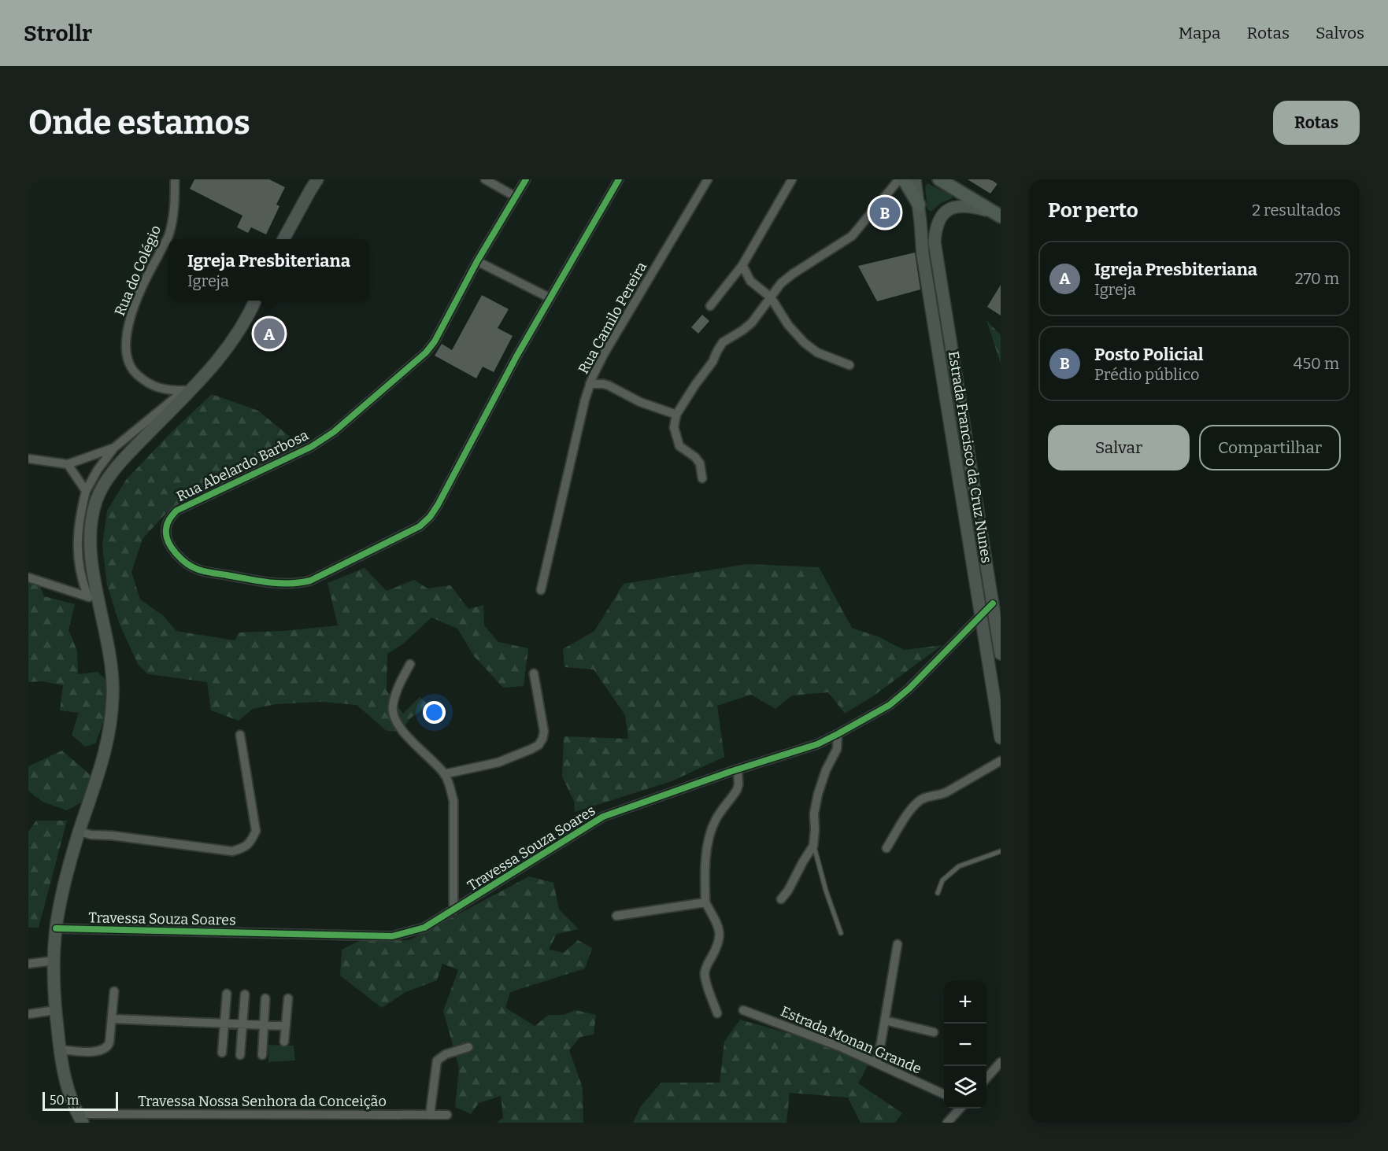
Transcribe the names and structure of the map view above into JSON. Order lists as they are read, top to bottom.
{
  "streets": {
    "main road": ["Estrada Francisco da Cruz Nunes"],
    "street": [
      "Rua do Colégio",
      "Rua Camilo Pereira",
      "Rua Abelardo Barbosa",
      "Travessa Souza Soares",
      "Estrada Monan Grande",
      "Travessa Nossa Senhora da Conceição"
    ]
  },
  "crossings": [
    ["Estrada Francisco da Cruz Nunes", "Travessa Souza Soares"]
  ],
  "scale_bar": "50 m",
  "page": {
    "header": "Strollr",
    "nav": ["Mapa", "Rotas", "Salvos"],
    "buttons": [
      "Rotas",
      ["Salvar", "Compartilhar"]
    ],
    "title": "Onde estamos",
    "heading": ["Por perto", "2 resultados"],
    "pins": ["B", "A"],
    "popup": ["Igreja Presbiteriana", "Igreja"],
    "list": [
      {
        "mark": "A",
        "name": "Igreja Presbiteriana",
        "note": "Igreja",
        "value": "270 m"
      },
      {
        "mark": "B",
        "name": "Posto Policial",
        "note": "Prédio público",
        "value": "450 m"
      }
    ],
    "map_buttons": ["+", "−"],
    "scale": "50 m"
  }
}
